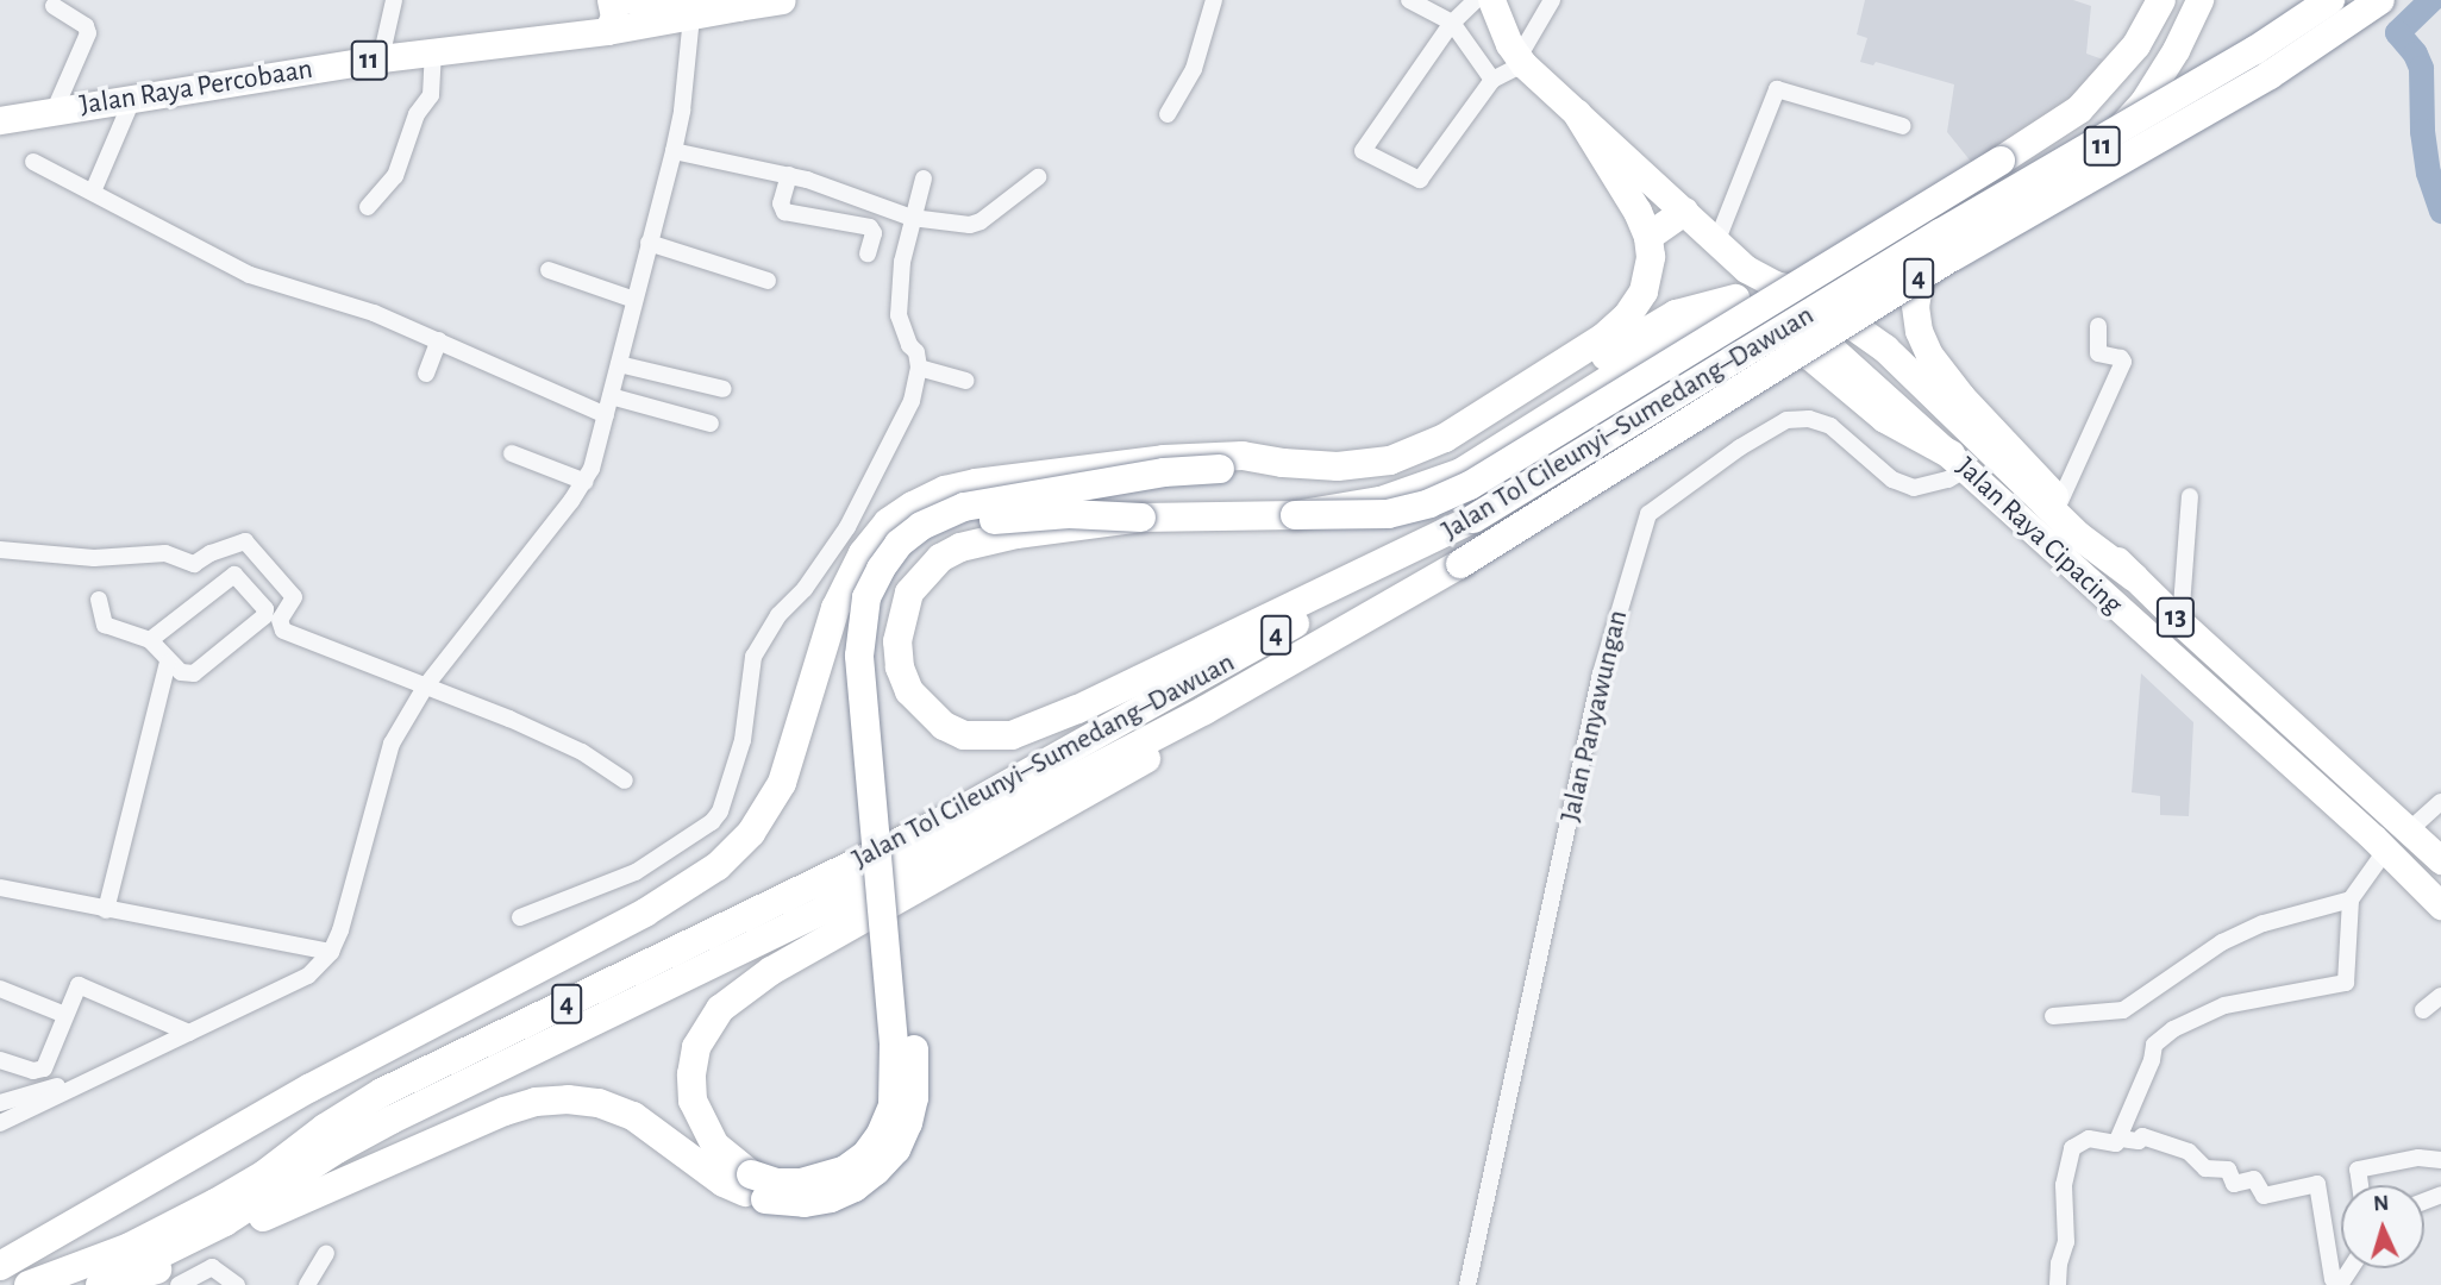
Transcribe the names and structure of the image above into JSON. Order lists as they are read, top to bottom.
{
  "streets": {
    "highway": [
      "11",
      "Jalan Raya Percobaan",
      "4",
      "Jalan Tol Cileunyi–Sumedang–Dawuan",
      "Jalan Raya Cipacing",
      "13"
    ],
    "street": ["Jalan Panyawungan"]
  },
  "crossings": [
    ["11", "Jalan Raya Percobaan"],
    ["11", "Jalan Raya Cipacing"],
    ["Jalan Raya Cipacing", "Jalan Panyawungan"]
  ],
  "north": "top"
}
